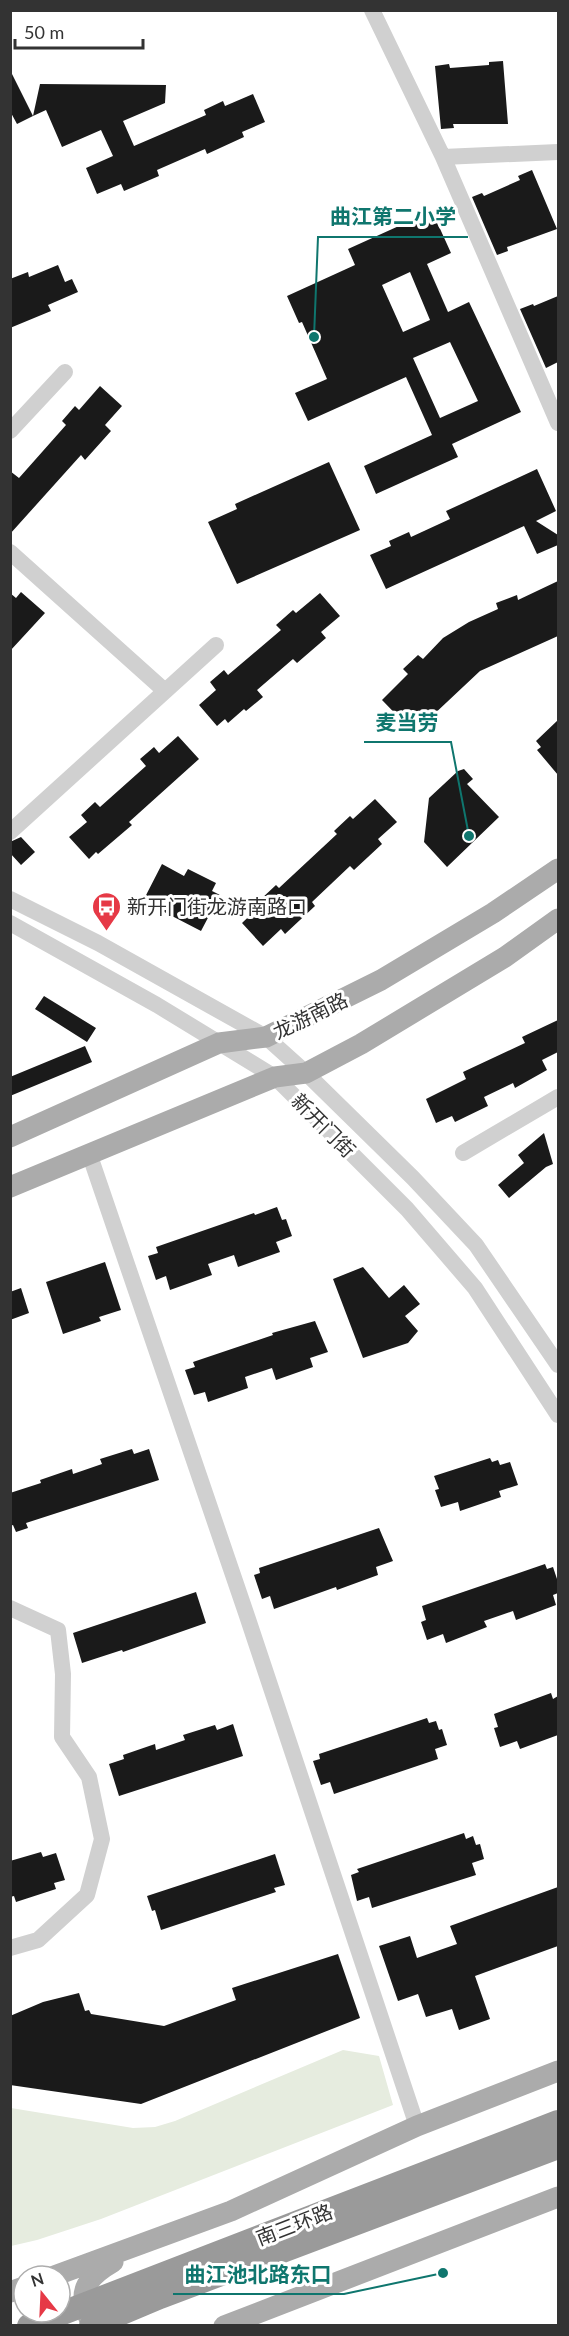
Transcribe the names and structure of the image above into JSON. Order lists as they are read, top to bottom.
{
  "streets": {
    "highway": ["南三环路"],
    "main road": ["龙游南路"],
    "street": ["新开门街"]
  },
  "crossings": [
    ["龙游南路", "新开门街"]
  ],
  "places": {
    "other": ["曲江第二小学", "麦当劳", "曲江池北路东口"],
    "bus stop": ["新开门街龙游南路口"]
  },
  "scale_bar": "50 m",
  "north": "top"
}
